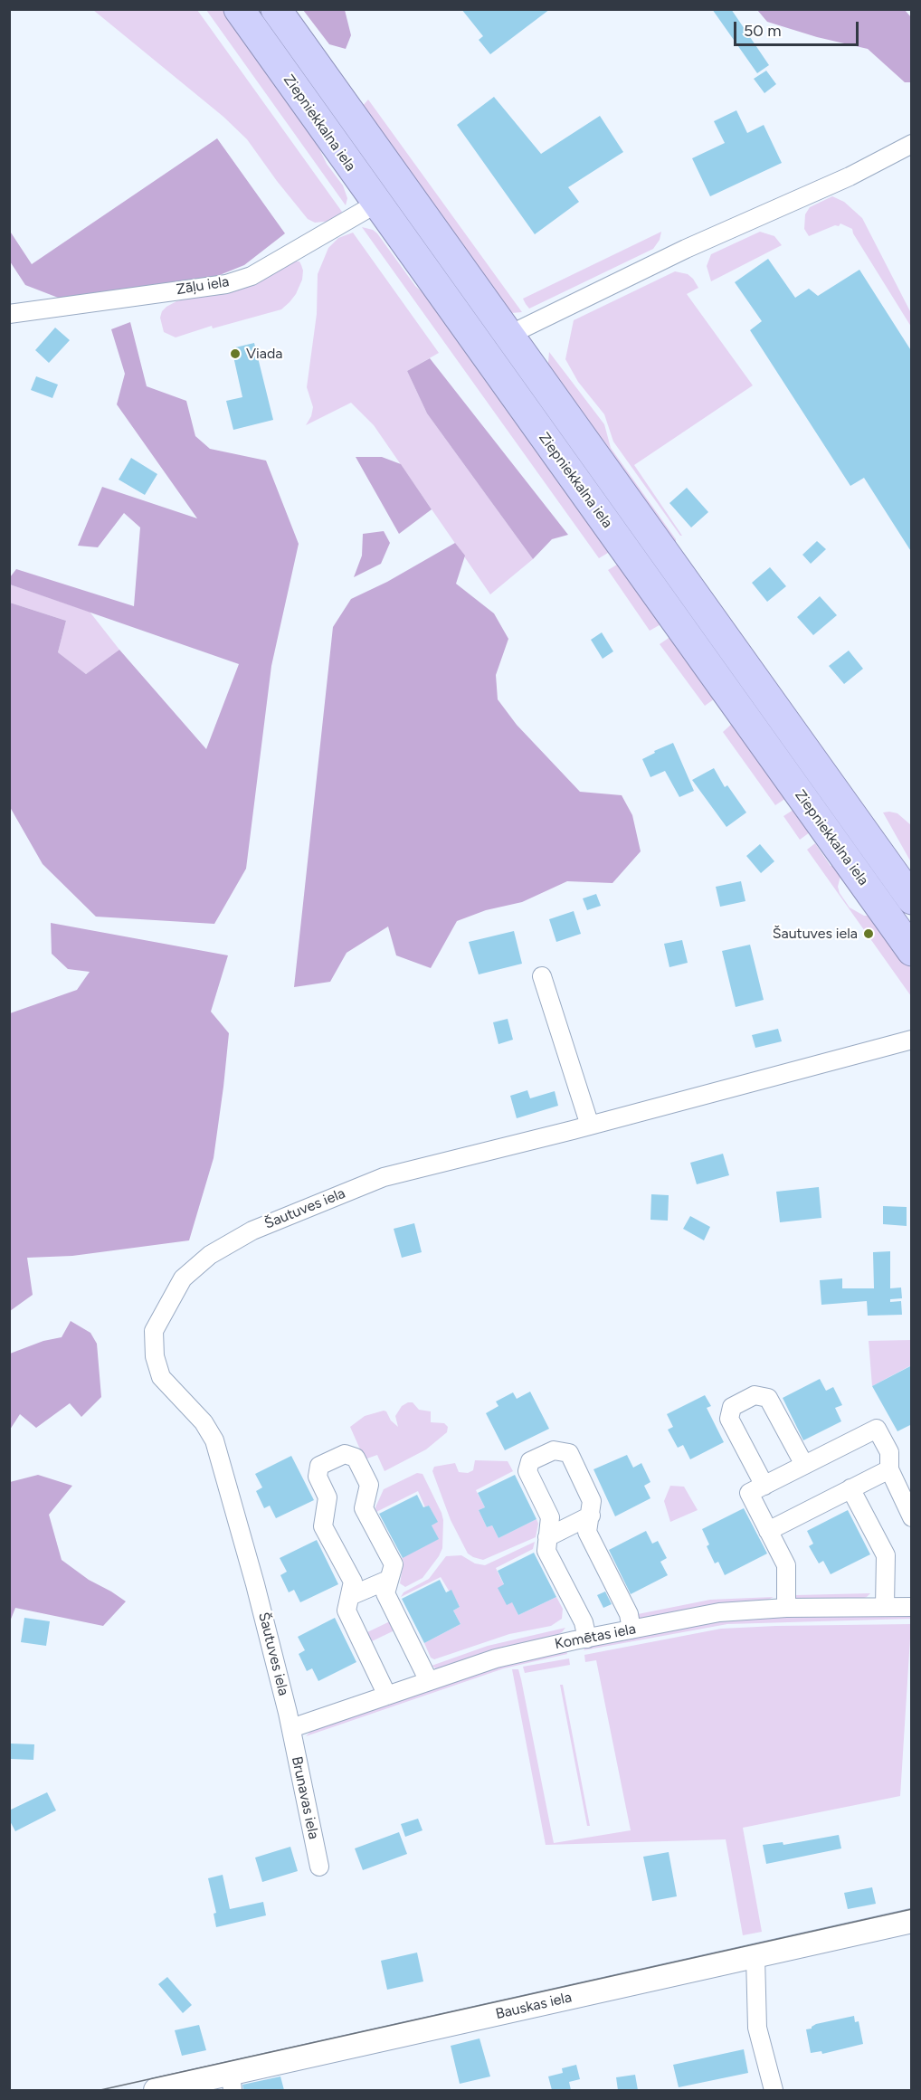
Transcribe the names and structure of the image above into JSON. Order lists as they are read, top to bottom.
{
  "streets": {
    "highway": ["Ziepniekkalna iela"],
    "street": [
      "Zāļu iela",
      "Šautuves iela",
      "Komētas iela",
      "Brunavas iela",
      "Bauskas iela"
    ]
  },
  "crossings": [
    ["Ziepniekkalna iela", "Zāļu iela"],
    ["Šautuves iela", "Komētas iela"],
    ["Šautuves iela", "Brunavas iela"],
    ["Komētas iela", "Brunavas iela"]
  ],
  "places": ["Viada", "Šautuves iela"],
  "scale_bar": "50 m"
}
